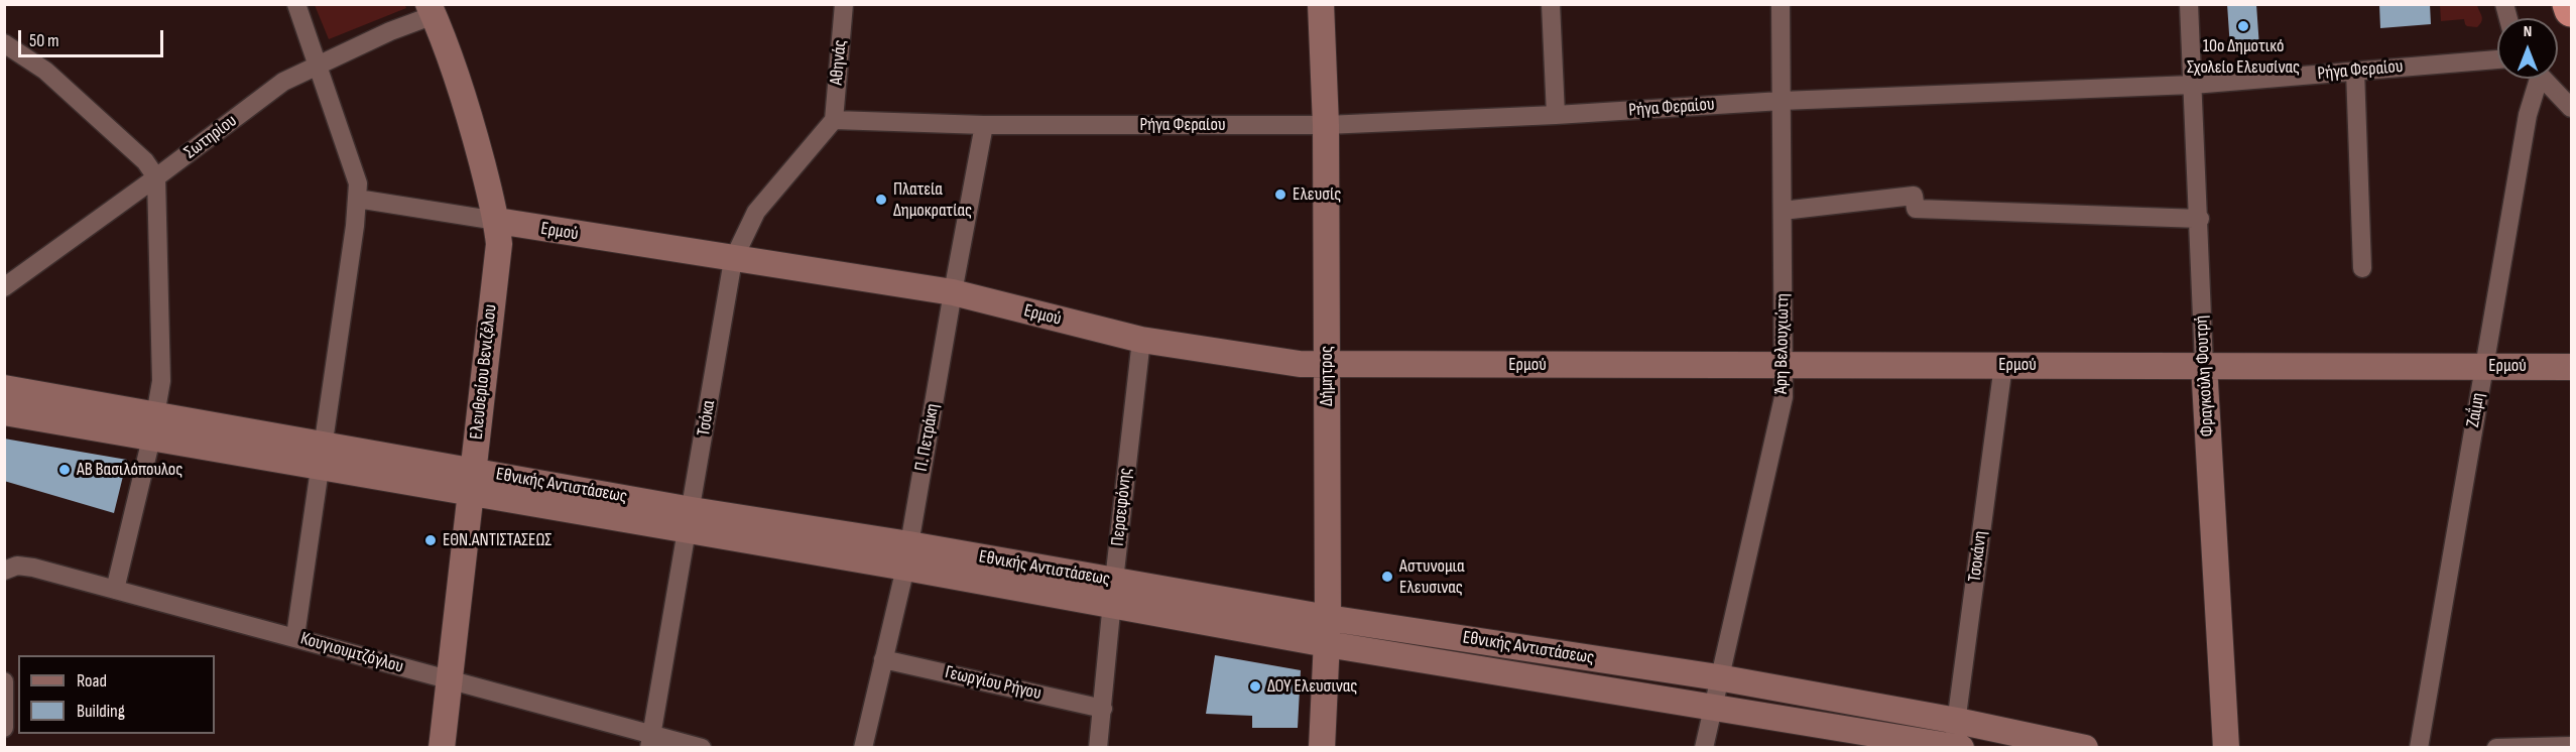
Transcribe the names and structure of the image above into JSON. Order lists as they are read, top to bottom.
{
  "streets": {
    "street": [
      "Αθηνάς",
      "Ρήγα Φεραίου",
      "Σωτηρίου",
      "Ερμού",
      "Άρη Βελουχιώτη",
      "Ελευθερίου Βενιζέλου",
      "Δήμητρος",
      "Φραγκούλη Φουτρή",
      "Ζαΐμη",
      "Τσόκα",
      "Π. Πετράκη",
      "Εθνικής Αντιστάσεως",
      "Περσεφόνης",
      "Τσοκάνη",
      "Κουγιουμτζόγλου",
      "Γεωργίου Ρήγου"
    ]
  },
  "crossings": [
    ["Αθηνάς", "Ρήγα Φεραίου"],
    ["Αθηνάς", "Τσόκα"],
    ["Ρήγα Φεραίου", "Άρη Βελουχιώτη"],
    ["Ρήγα Φεραίου", "Δήμητρος"],
    ["Ρήγα Φεραίου", "Φραγκούλη Φουτρή"],
    ["Ρήγα Φεραίου", "Τσόκα"],
    ["Ρήγα Φεραίου", "Π. Πετράκη"],
    ["Σωτηρίου", "Ελευθερίου Βενιζέλου"],
    ["Ερμού", "Άρη Βελουχιώτη"],
    ["Ερμού", "Ελευθερίου Βενιζέλου"],
    ["Ερμού", "Δήμητρος"],
    ["Ερμού", "Φραγκούλη Φουτρή"],
    ["Ερμού", "Ζαΐμη"],
    ["Ερμού", "Τσόκα"],
    ["Ερμού", "Π. Πετράκη"],
    ["Ερμού", "Περσεφόνης"],
    ["Ερμού", "Τσοκάνη"],
    ["Άρη Βελουχιώτη", "Εθνικής Αντιστάσεως"],
    ["Ελευθερίου Βενιζέλου", "Εθνικής Αντιστάσεως"],
    ["Ελευθερίου Βενιζέλου", "Κουγιουμτζόγλου"],
    ["Δήμητρος", "Εθνικής Αντιστάσεως"],
    ["Τσόκα", "Εθνικής Αντιστάσεως"],
    ["Τσόκα", "Κουγιουμτζόγλου"],
    ["Π. Πετράκη", "Εθνικής Αντιστάσεως"],
    ["Π. Πετράκη", "Γεωργίου Ρήγου"],
    ["Εθνικής Αντιστάσεως", "Περσεφόνης"],
    ["Εθνικής Αντιστάσεως", "Τσοκάνη"],
    ["Περσεφόνης", "Γεωργίου Ρήγου"]
  ],
  "places": [
    "10ο Δημοτικό Σχολείο Ελευσίνας",
    "Ελευσίς",
    "Πλατεία Δημοκρατίας",
    "ΑΒ Βασιλόπουλος",
    "ΕΘΝ.ΑΝΤΙΣΤΑΣΕΩΣ",
    "Αστυνομια Ελευσινας",
    "ΔΟΥ Ελευσινας"
  ],
  "legend": ["Road", "Building"],
  "scale_bar": "50 m",
  "north": "top"
}
